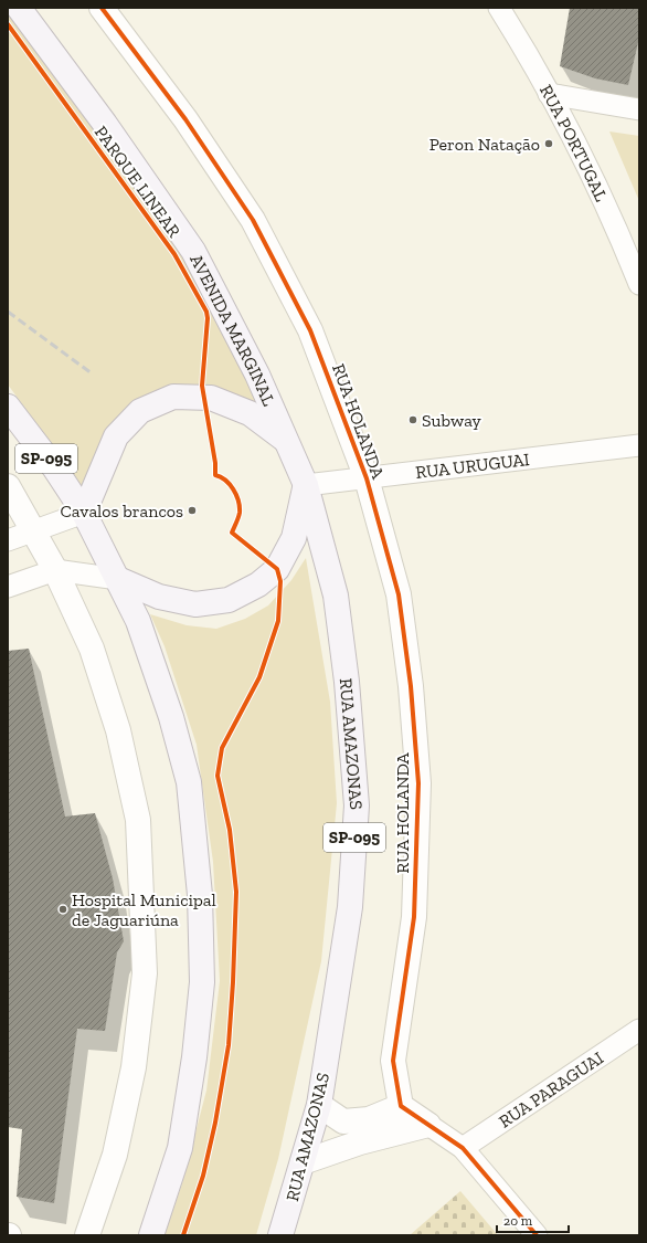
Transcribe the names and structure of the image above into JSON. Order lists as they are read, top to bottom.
{
  "streets": {
    "main road": ["AVENIDA MARGINAL", "SP-095", "RUA AMAZONAS"],
    "street": [
      "RUA PORTUGAL",
      "RUA HOLANDA",
      "RUA URUGUAI",
      "RUA PARAGUAI"
    ],
    "cycle path": ["PARQUE LINEAR"]
  },
  "crossings": [
    ["AVENIDA MARGINAL", "RUA AMAZONAS"],
    ["RUA HOLANDA", "RUA URUGUAI"],
    ["RUA URUGUAI", "RUA AMAZONAS"]
  ],
  "places": [
    "Peron Natação",
    "Subway",
    "Cavalos brancos",
    "Hospital Municipal de Jaguariúna"
  ],
  "scale_bar": "20 m"
}
